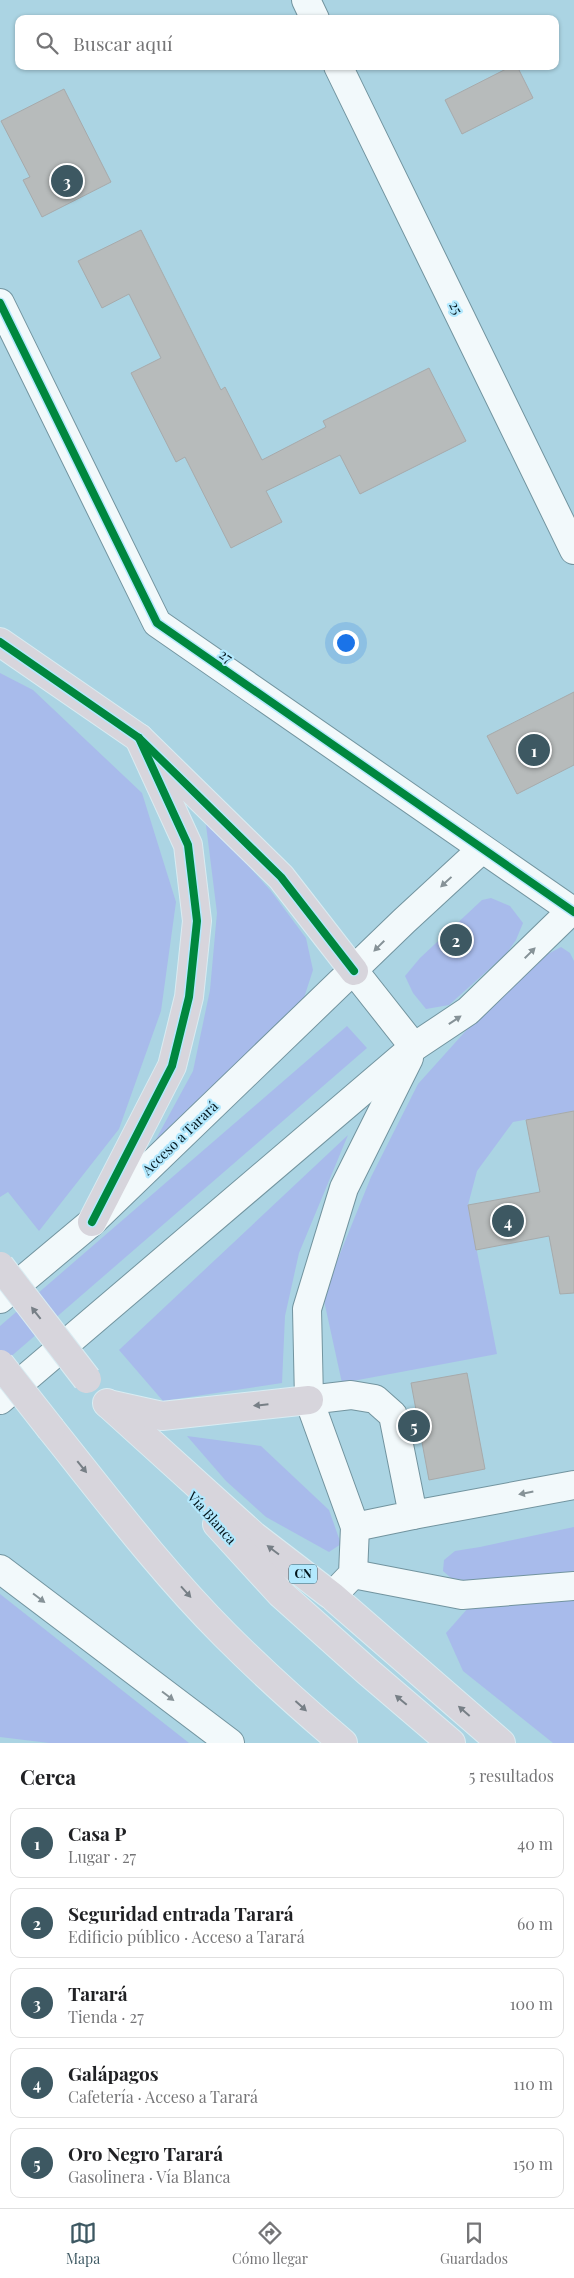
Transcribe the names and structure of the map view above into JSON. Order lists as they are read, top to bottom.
{
  "streets": {
    "highway": ["Vía Blanca", "CN"],
    "street": ["25", "27", "Acceso a Tarará"]
  },
  "crossings": [
    ["27", "Acceso a Tarará"],
    ["Vía Blanca", "CN"]
  ],
  "page": {
    "search": "Buscar aquí",
    "pins": [
      "3",
      "1",
      "2",
      "4",
      "5"
    ],
    "heading": ["Cerca", "5 resultados"],
    "list": [
      {
        "mark": "1",
        "name": "Casa P",
        "note": "Lugar · 27",
        "value": "40 m"
      },
      {
        "mark": "2",
        "name": "Seguridad entrada Tarará",
        "note": "Edificio público · Acceso a Tarará",
        "value": "60 m"
      },
      {
        "mark": "3",
        "name": "Tarará",
        "note": "Tienda · 27",
        "value": "100 m"
      },
      {
        "mark": "4",
        "name": "Galápagos",
        "note": "Cafetería · Acceso a Tarará",
        "value": "110 m"
      },
      {
        "mark": "5",
        "name": "Oro Negro Tarará",
        "note": "Gasolinera · Vía Blanca",
        "value": "150 m"
      }
    ],
    "nav": ["Mapa", "Cómo llegar", "Guardados"]
  }
}
